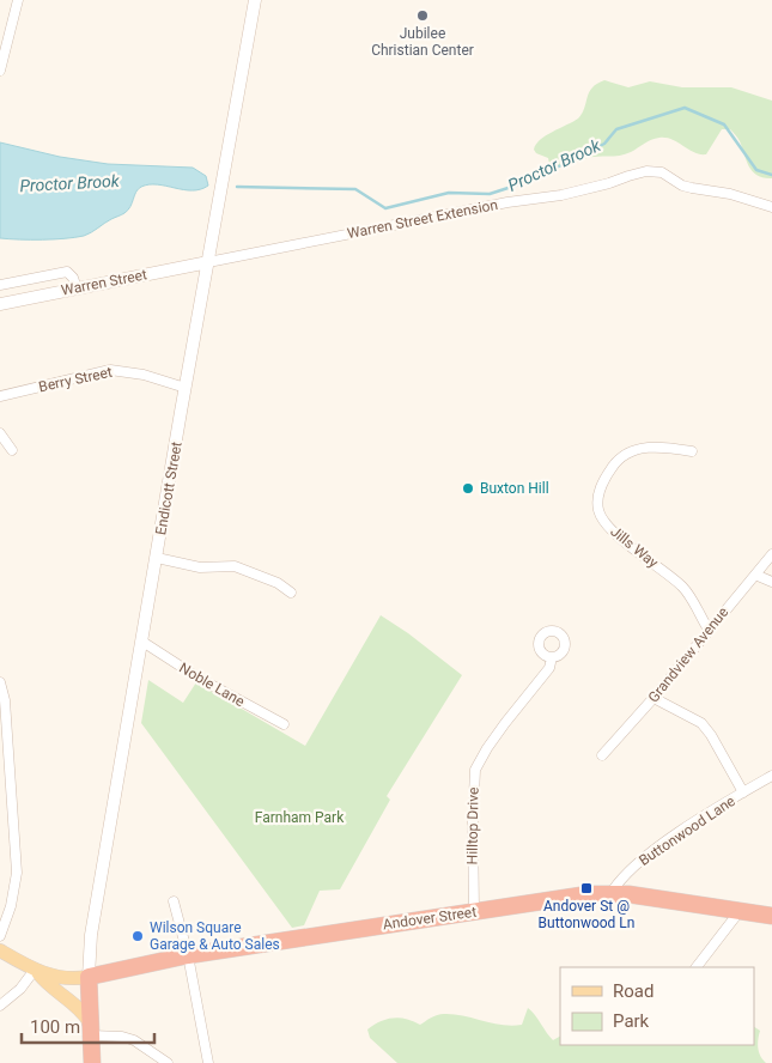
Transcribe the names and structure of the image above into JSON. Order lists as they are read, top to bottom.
{
  "streets": {
    "highway": ["Andover Street"],
    "street": [
      "Warren Street Extension",
      "Warren Street",
      "Berry Street",
      "Endicott Street",
      "Jills Way",
      "Grandview Avenue",
      "Noble Lane",
      "Hilltop Drive",
      "Buttonwood Lane"
    ]
  },
  "crossings": [
    ["Warren Street Extension", "Warren Street"],
    ["Warren Street Extension", "Endicott Street"],
    ["Warren Street", "Endicott Street"],
    ["Berry Street", "Endicott Street"],
    ["Endicott Street", "Noble Lane"],
    ["Endicott Street", "Andover Street"],
    ["Jills Way", "Grandview Avenue"],
    ["Hilltop Drive", "Andover Street"],
    ["Buttonwood Lane", "Andover Street"]
  ],
  "water": ["Proctor Brook"],
  "parks": ["Farnham Park"],
  "places": {
    "other": ["Jubilee Christian Center", "Buxton Hill", "Wilson Square Garage & Auto Sales"],
    "transit": ["Andover St @ Buttonwood Ln"]
  },
  "legend": ["Road", "Park"],
  "scale_bar": "100 m"
}
